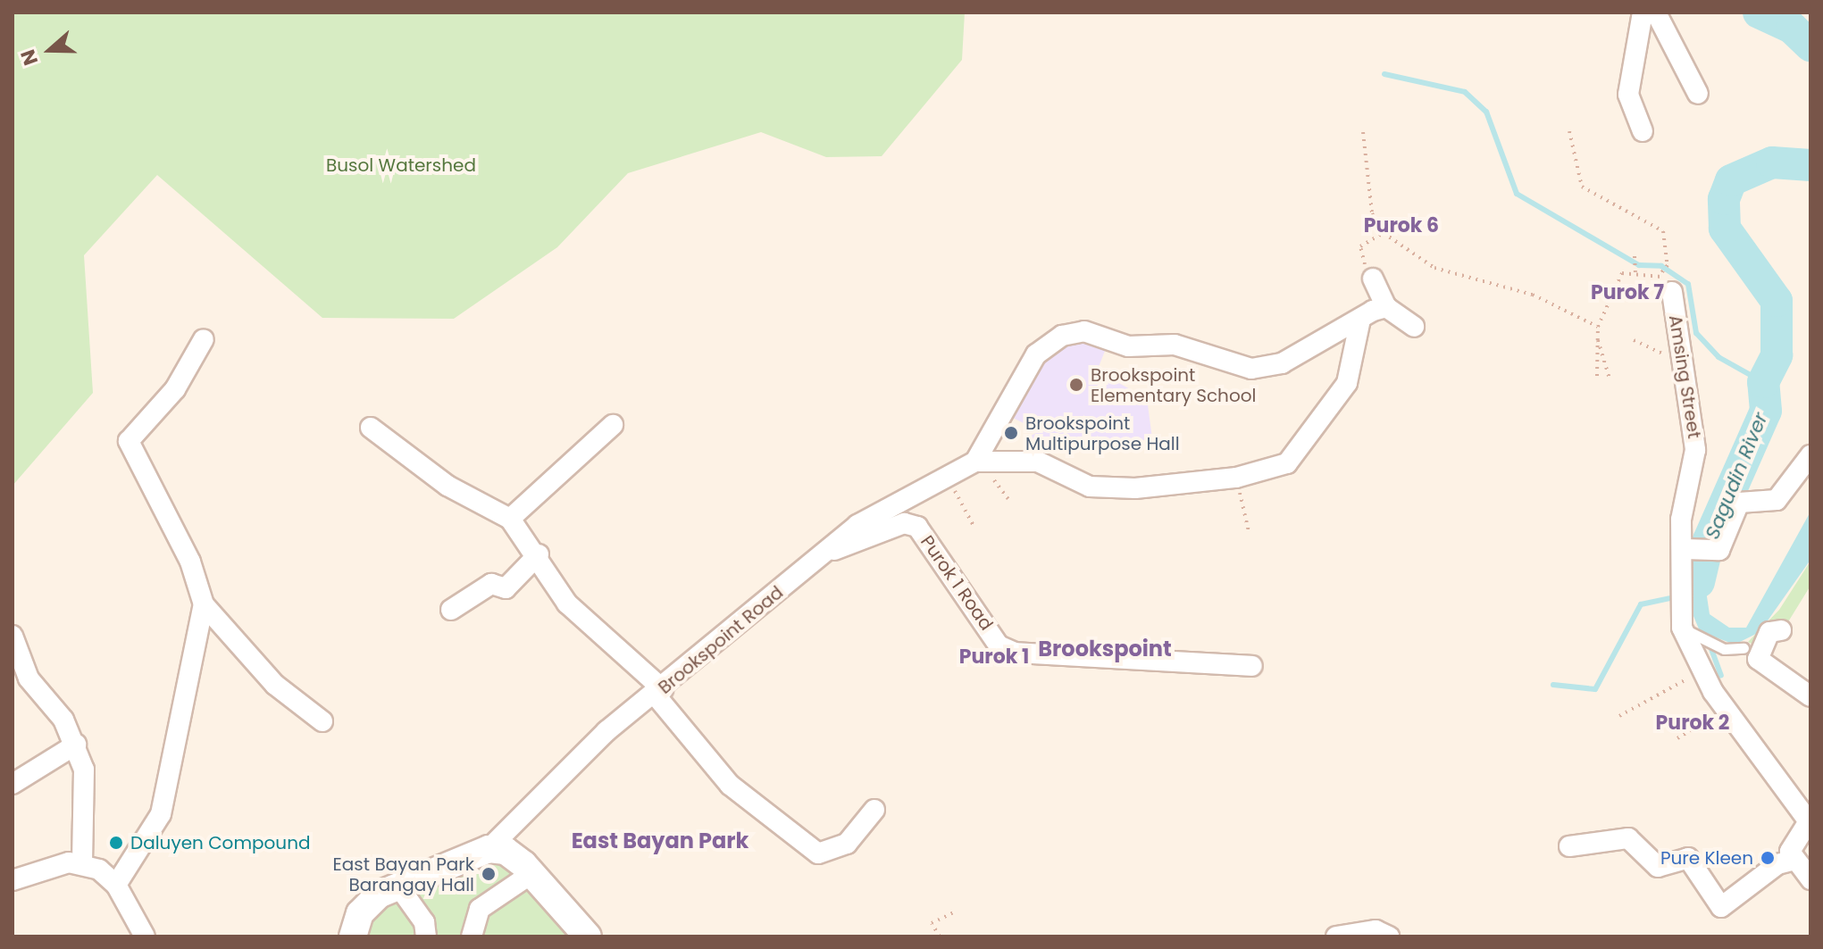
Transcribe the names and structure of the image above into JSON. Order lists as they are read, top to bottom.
{
  "streets": {
    "street": ["Amsing Street", "Purok 1 Road", "Brookspoint Road"]
  },
  "crossings": [
    ["Purok 1 Road", "Brookspoint Road"]
  ],
  "districts": [
    "Purok 6",
    "Purok 7",
    "Brookspoint",
    "Purok 1",
    "Purok 2",
    "East Bayan Park"
  ],
  "water": ["Sagudin River"],
  "parks": ["Busol Watershed"],
  "places": [
    "Brookspoint Elementary School",
    "Brookspoint Multipurpose Hall",
    "Daluyen Compound",
    "Pure Kleen",
    "East Bayan Park Barangay Hall"
  ],
  "north": "left"
}
